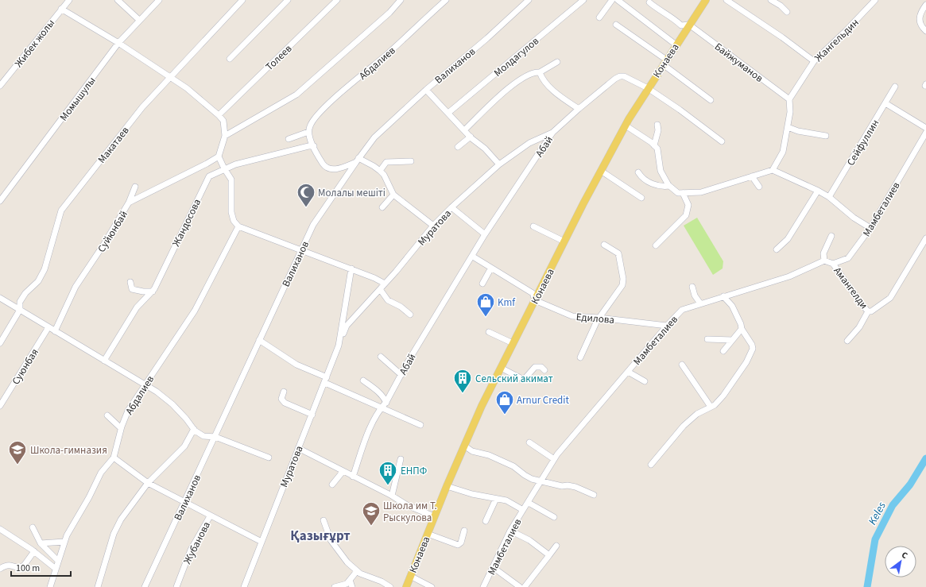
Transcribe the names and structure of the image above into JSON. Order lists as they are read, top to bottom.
{
  "streets": {
    "main road": ["Конаева"],
    "street": [
      "Жангельдин",
      "Жибек жолы",
      "Молдагулов",
      "Толеев",
      "Байжуманов",
      "Абдалиев",
      "Валиханов",
      "Момышулы",
      "Сейфуллин",
      "Макатаев",
      "Абай",
      "Мамбеталиев",
      "Жандосова",
      "Муратова",
      "Суйюнбай",
      "Амангелди",
      "Едилова",
      "Суюнбая",
      "Жубанова"
    ]
  },
  "crossings": [
    ["Жангельдин", "Байжуманов"],
    ["Конаева", "Байжуманов"],
    ["Конаева", "Едилова"],
    ["Абай", "Муратова"],
    ["Мамбеталиев", "Амангелди"],
    ["Мамбеталиев", "Едилова"]
  ],
  "districts": ["Қазығұрт"],
  "water": ["Keles"],
  "places": {
    "mosque": ["Молалы мешіті"],
    "shop": ["Kmf", "Arnur Credit"],
    "building": ["Сельский акимат", "ЕНПФ"],
    "school or university": ["Школа-гимназия", "Школа им Т. Рыскулова"]
  },
  "scale_bar": "100 m",
  "north": "top right"
}
